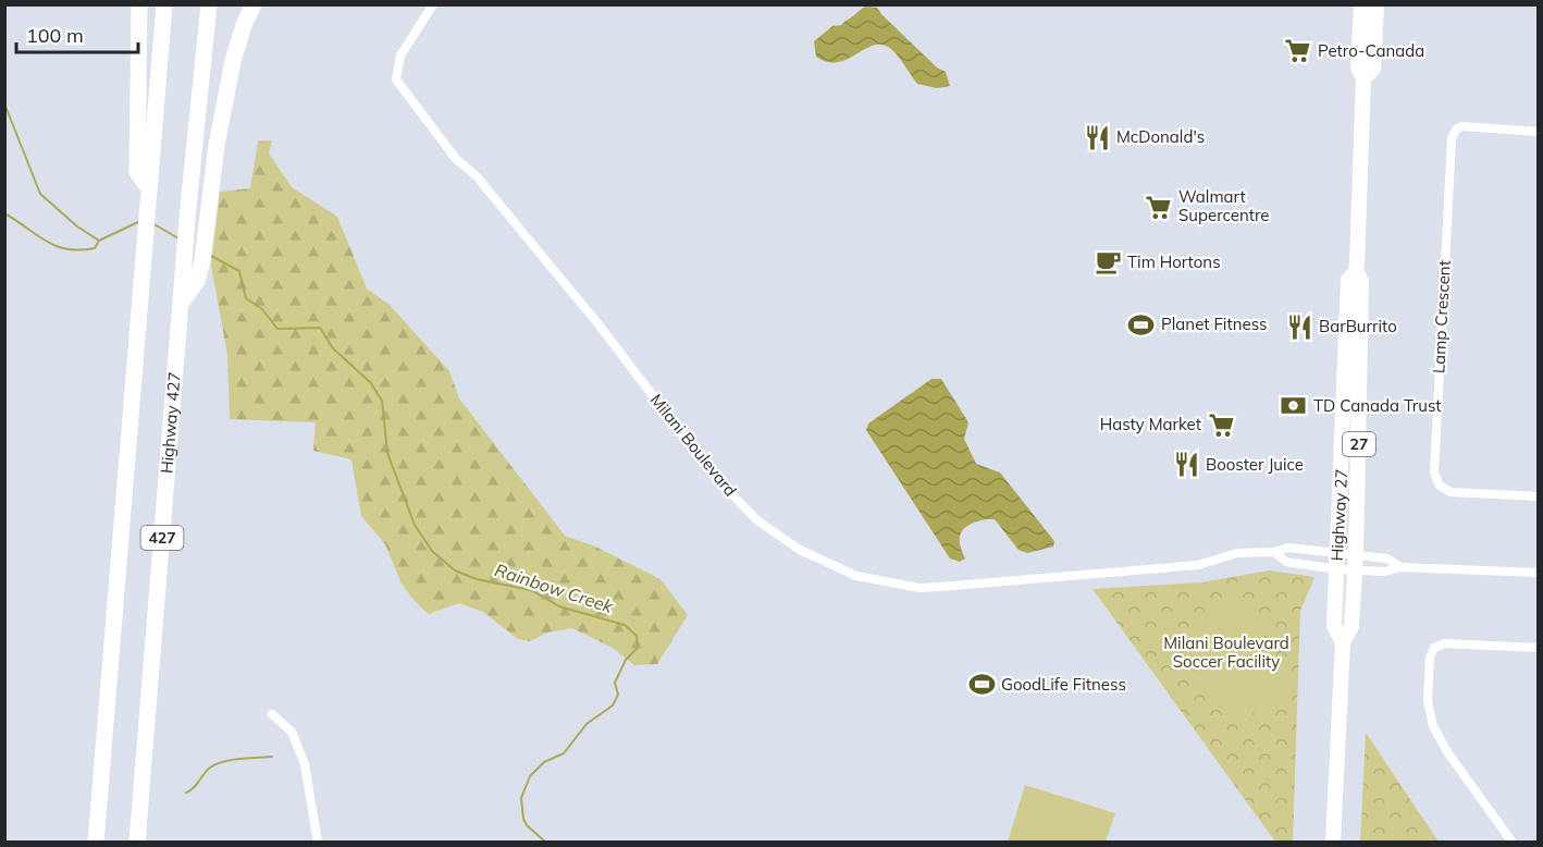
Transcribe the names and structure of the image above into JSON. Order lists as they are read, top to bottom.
{
  "streets": {
    "highway": ["Highway 427", "427"],
    "main road": ["27", "Highway 27"],
    "street": ["Lamp Crescent", "Milani Boulevard"]
  },
  "crossings": [
    ["Milani Boulevard", "Highway 27"]
  ],
  "water": ["Rainbow Creek"],
  "parks": ["Milani Boulevard Soccer Facility"],
  "places": {
    "supermarket": ["Petro-Canada", "Walmart Supercentre", "Hasty Market"],
    "restaurant": ["McDonald's", "BarBurrito", "Booster Juice"],
    "cafe": ["Tim Hortons"],
    "sports": ["Planet Fitness", "GoodLife Fitness"],
    "bank": ["TD Canada Trust"]
  },
  "scale_bar": "100 m"
}
